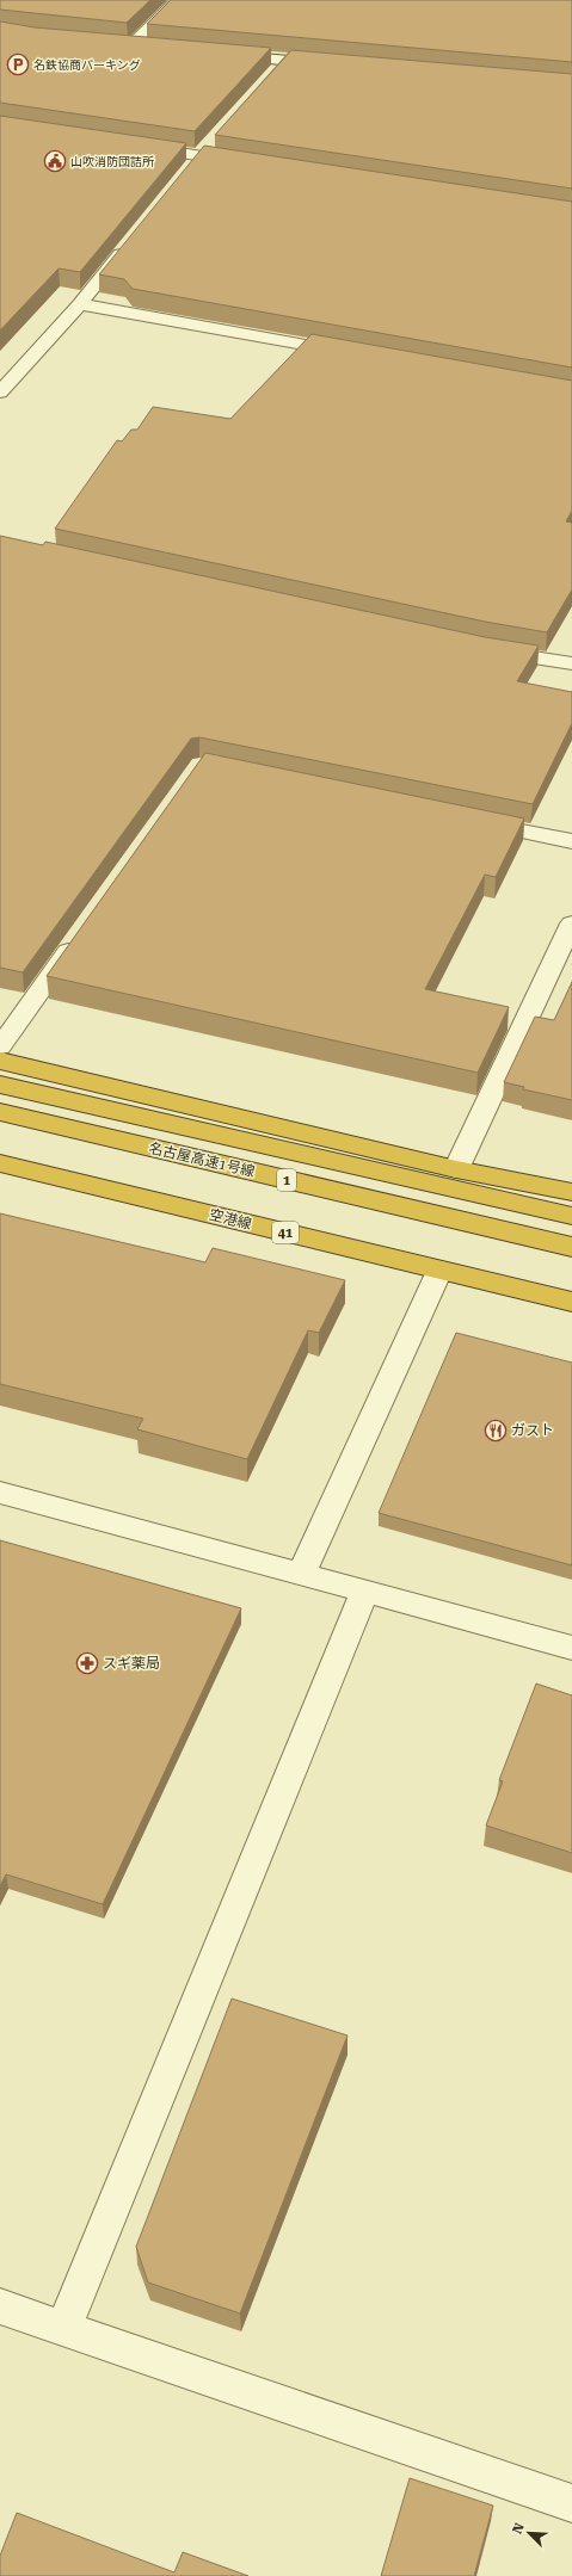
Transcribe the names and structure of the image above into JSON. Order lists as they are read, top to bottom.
{
  "streets": {
    "highway": [
      "名古屋高速1号線",
      "1",
      "空港線",
      "41"
    ]
  },
  "places": {
    "parking": ["名鉄協商パーキング"],
    "public building": ["山吹消防団詰所"],
    "restaurant": ["ガスト"],
    "pharmacy": ["スギ薬局"]
  },
  "north": "top left"
}
